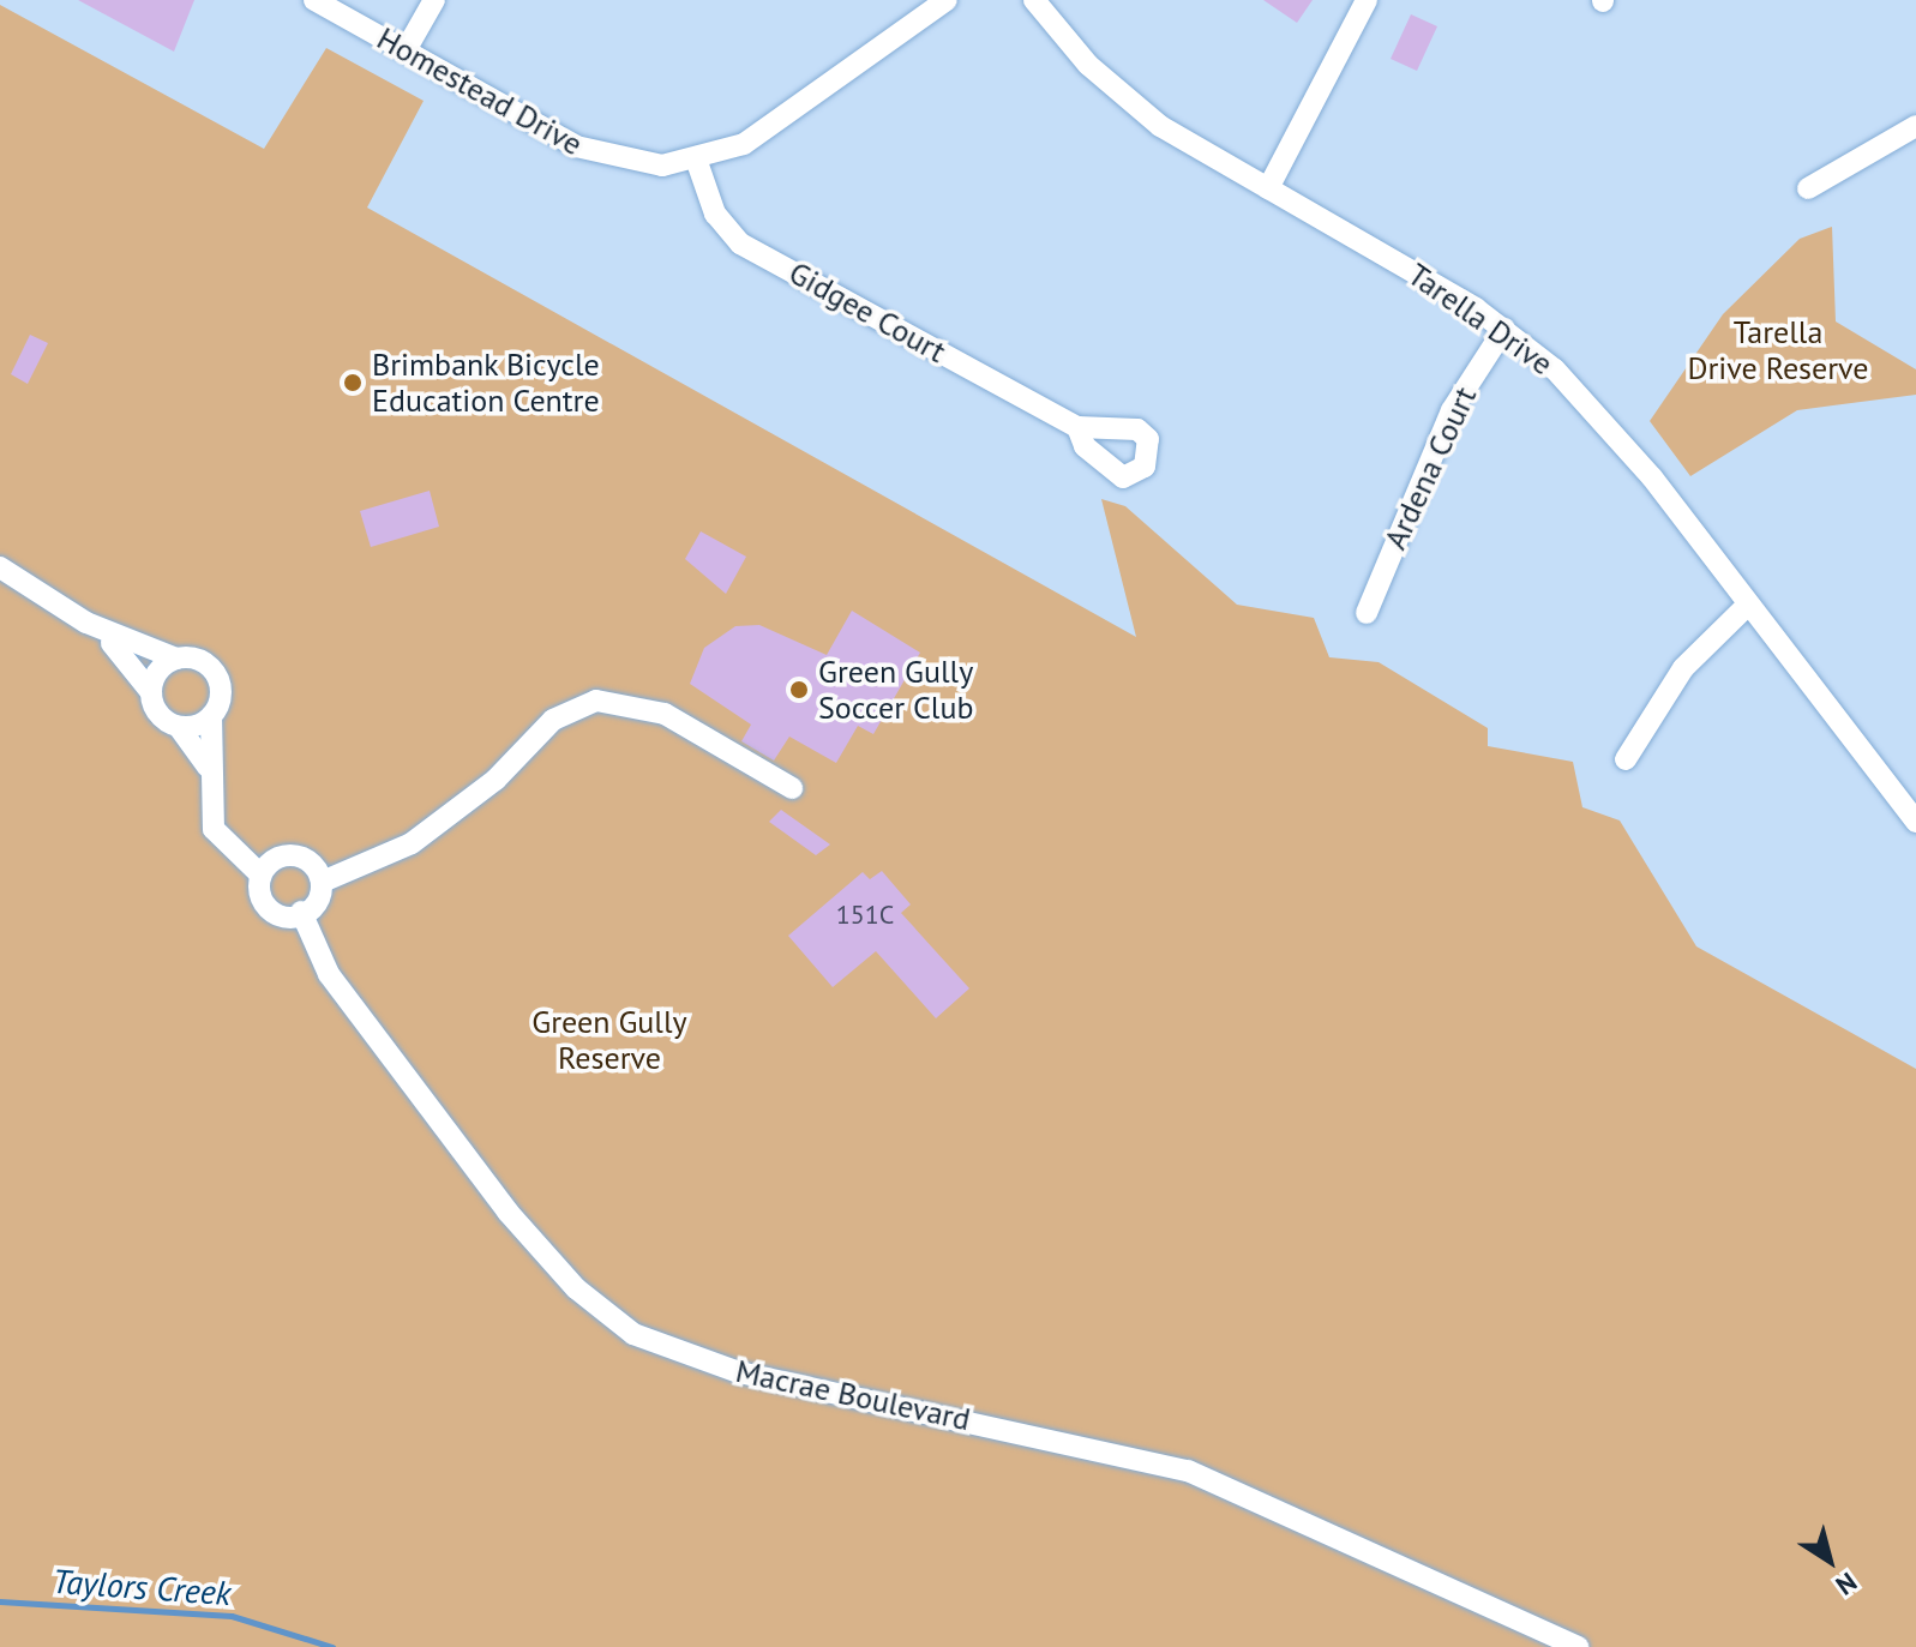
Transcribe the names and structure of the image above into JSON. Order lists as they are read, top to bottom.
{
  "streets": {
    "street": [
      "Homestead Drive",
      "Gidgee Court",
      "Tarella Drive",
      "Ardena Court",
      "Macrae Boulevard"
    ]
  },
  "crossings": [
    ["Homestead Drive", "Gidgee Court"],
    ["Tarella Drive", "Ardena Court"]
  ],
  "water": ["Taylors Creek"],
  "parks": ["Tarella Drive Reserve", "Green Gully Reserve"],
  "places": ["Brimbank Bicycle Education Centre", "Green Gully Soccer Club"],
  "house_numbers": ["151C"],
  "north": "bottom right"
}
